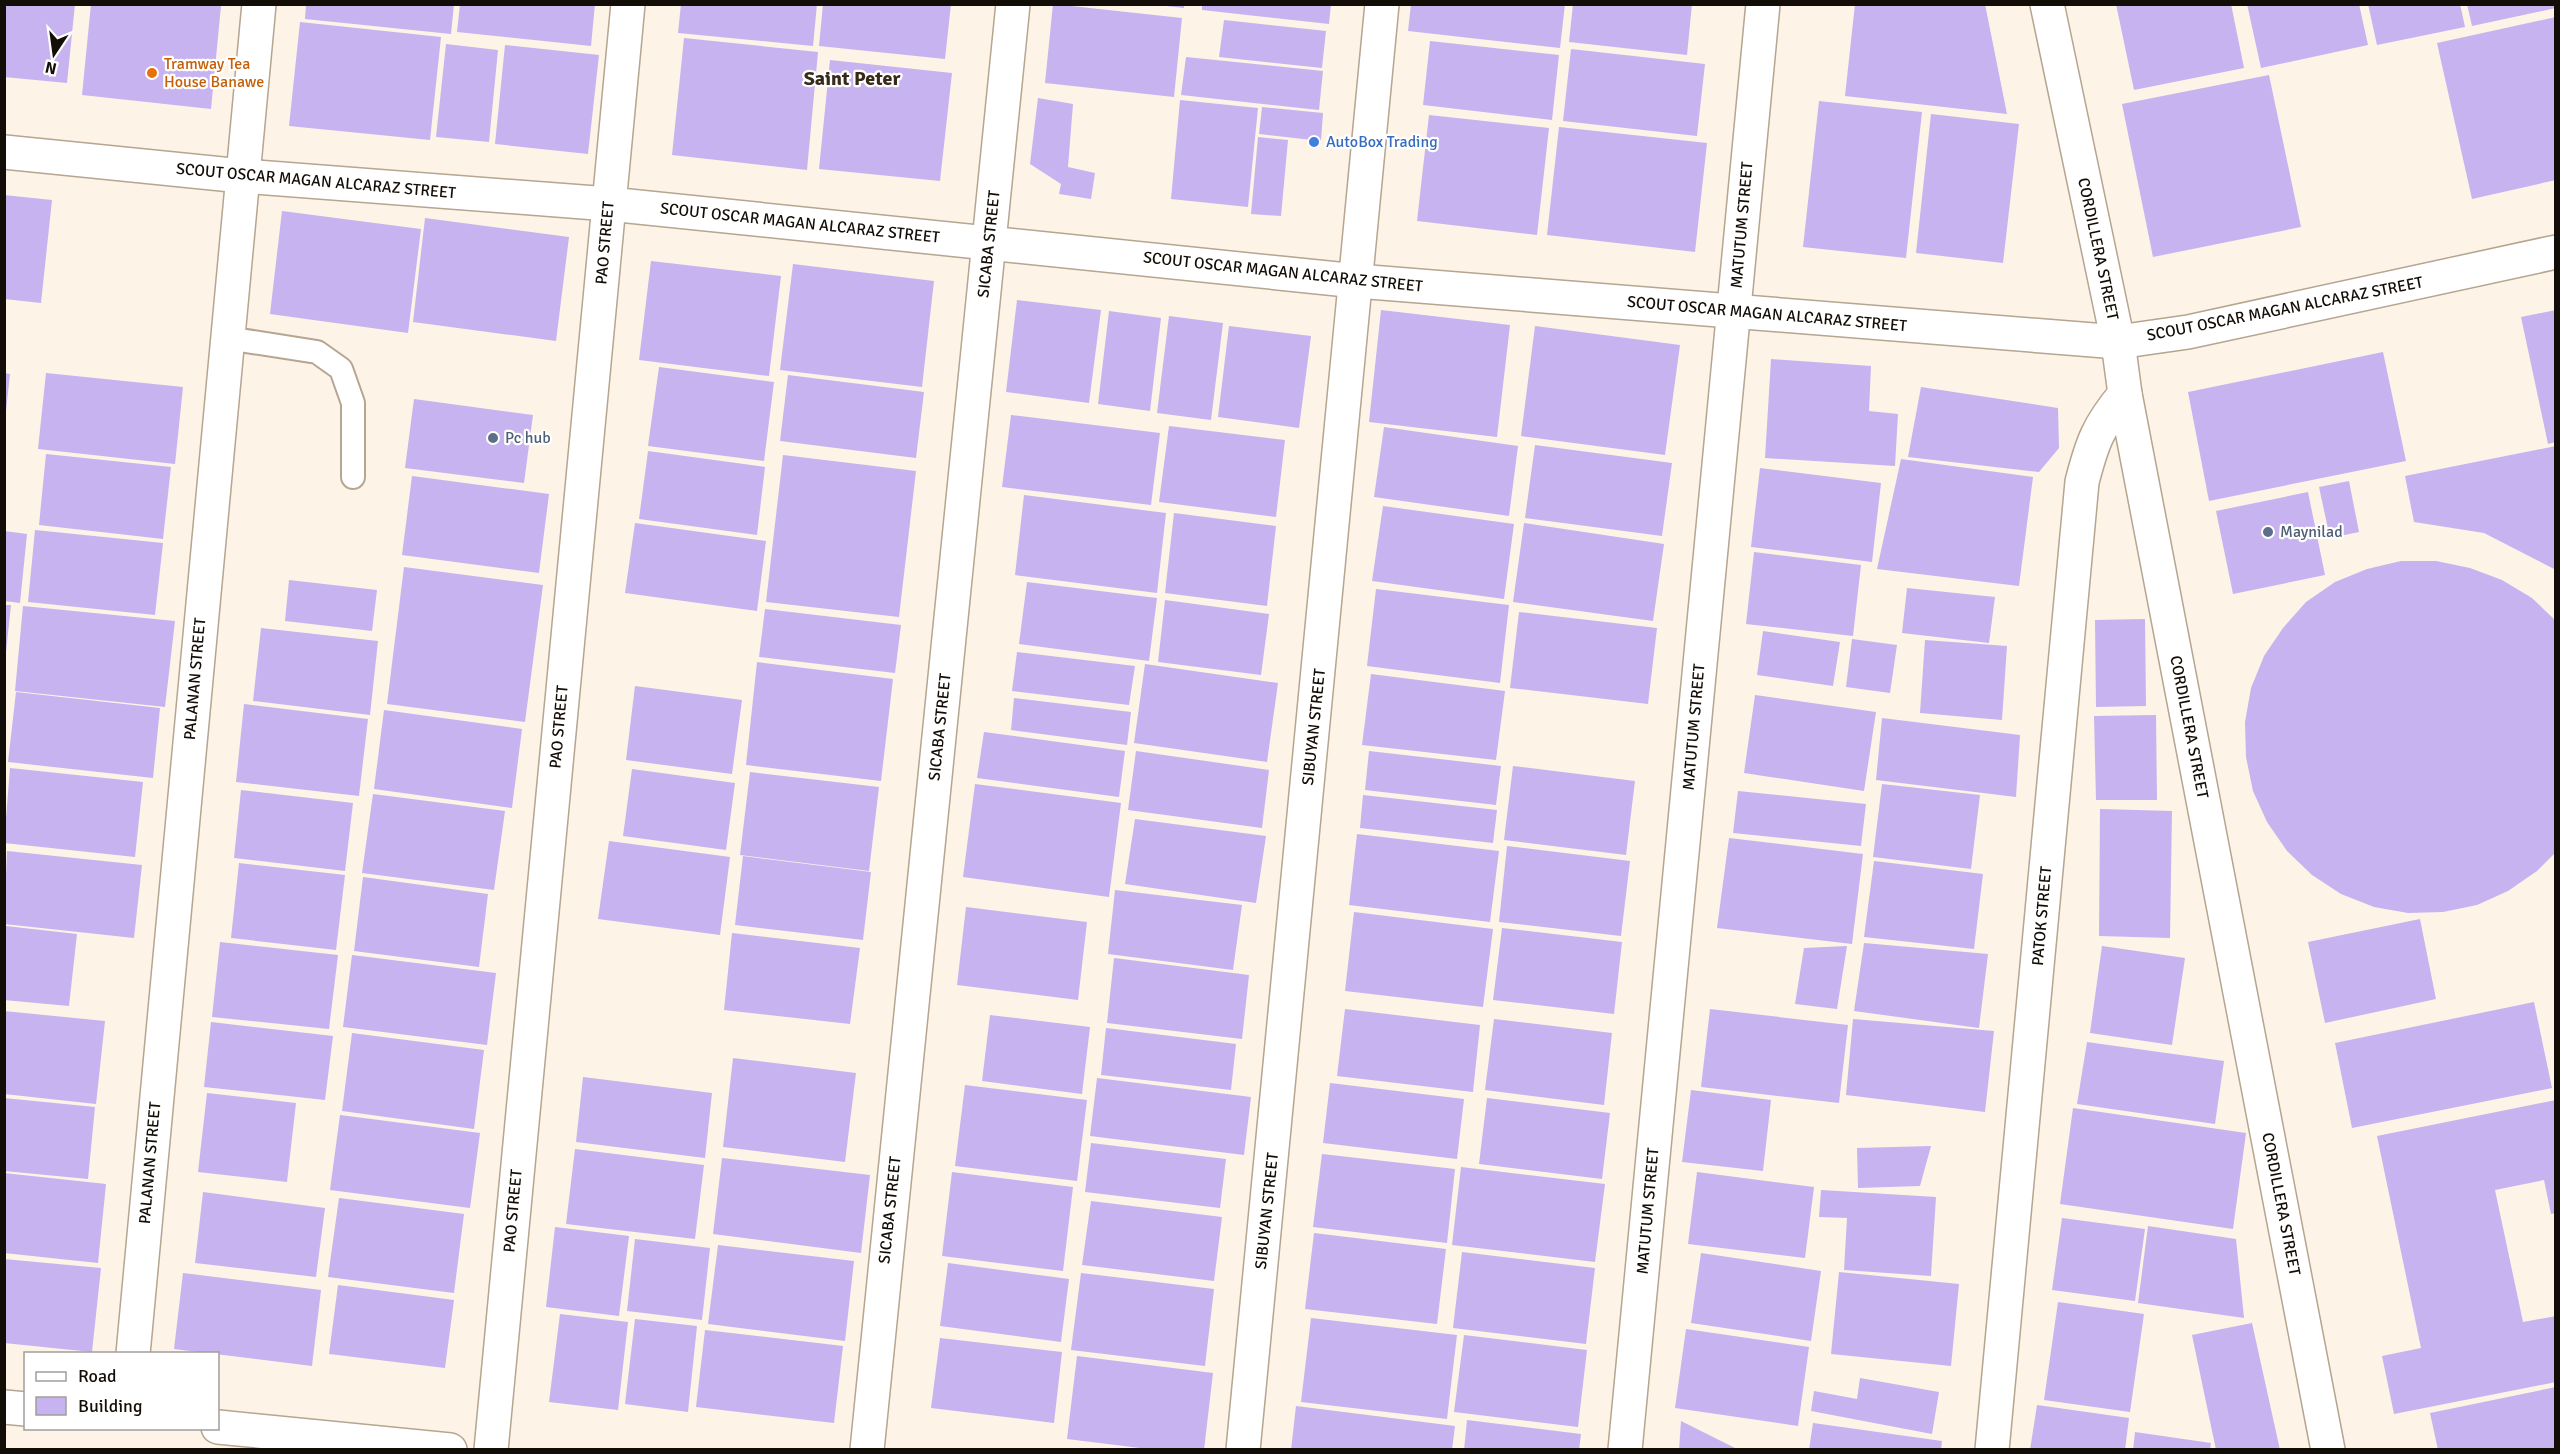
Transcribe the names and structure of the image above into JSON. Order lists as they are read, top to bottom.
{
  "streets": {
    "street": [
      "SCOUT OSCAR MAGAN ALCARAZ STREET",
      "MATUTUM STREET",
      "PAO STREET",
      "SICABA STREET",
      "CORDILLERA STREET",
      "PALANAN STREET",
      "SIBUYAN STREET",
      "PATOK STREET"
    ]
  },
  "crossings": [
    ["SCOUT OSCAR MAGAN ALCARAZ STREET", "MATUTUM STREET"],
    ["SCOUT OSCAR MAGAN ALCARAZ STREET", "PAO STREET"],
    ["SCOUT OSCAR MAGAN ALCARAZ STREET", "SICABA STREET"],
    ["SCOUT OSCAR MAGAN ALCARAZ STREET", "CORDILLERA STREET"],
    ["SCOUT OSCAR MAGAN ALCARAZ STREET", "PALANAN STREET"],
    ["SCOUT OSCAR MAGAN ALCARAZ STREET", "SIBUYAN STREET"],
    ["CORDILLERA STREET", "PATOK STREET"]
  ],
  "districts": ["Saint Peter"],
  "places": [
    "Tramway Tea House Banawe",
    "AutoBox Trading",
    "Pc hub",
    "Maynilad"
  ],
  "legend": ["Road", "Building"],
  "north": "bottom"
}
